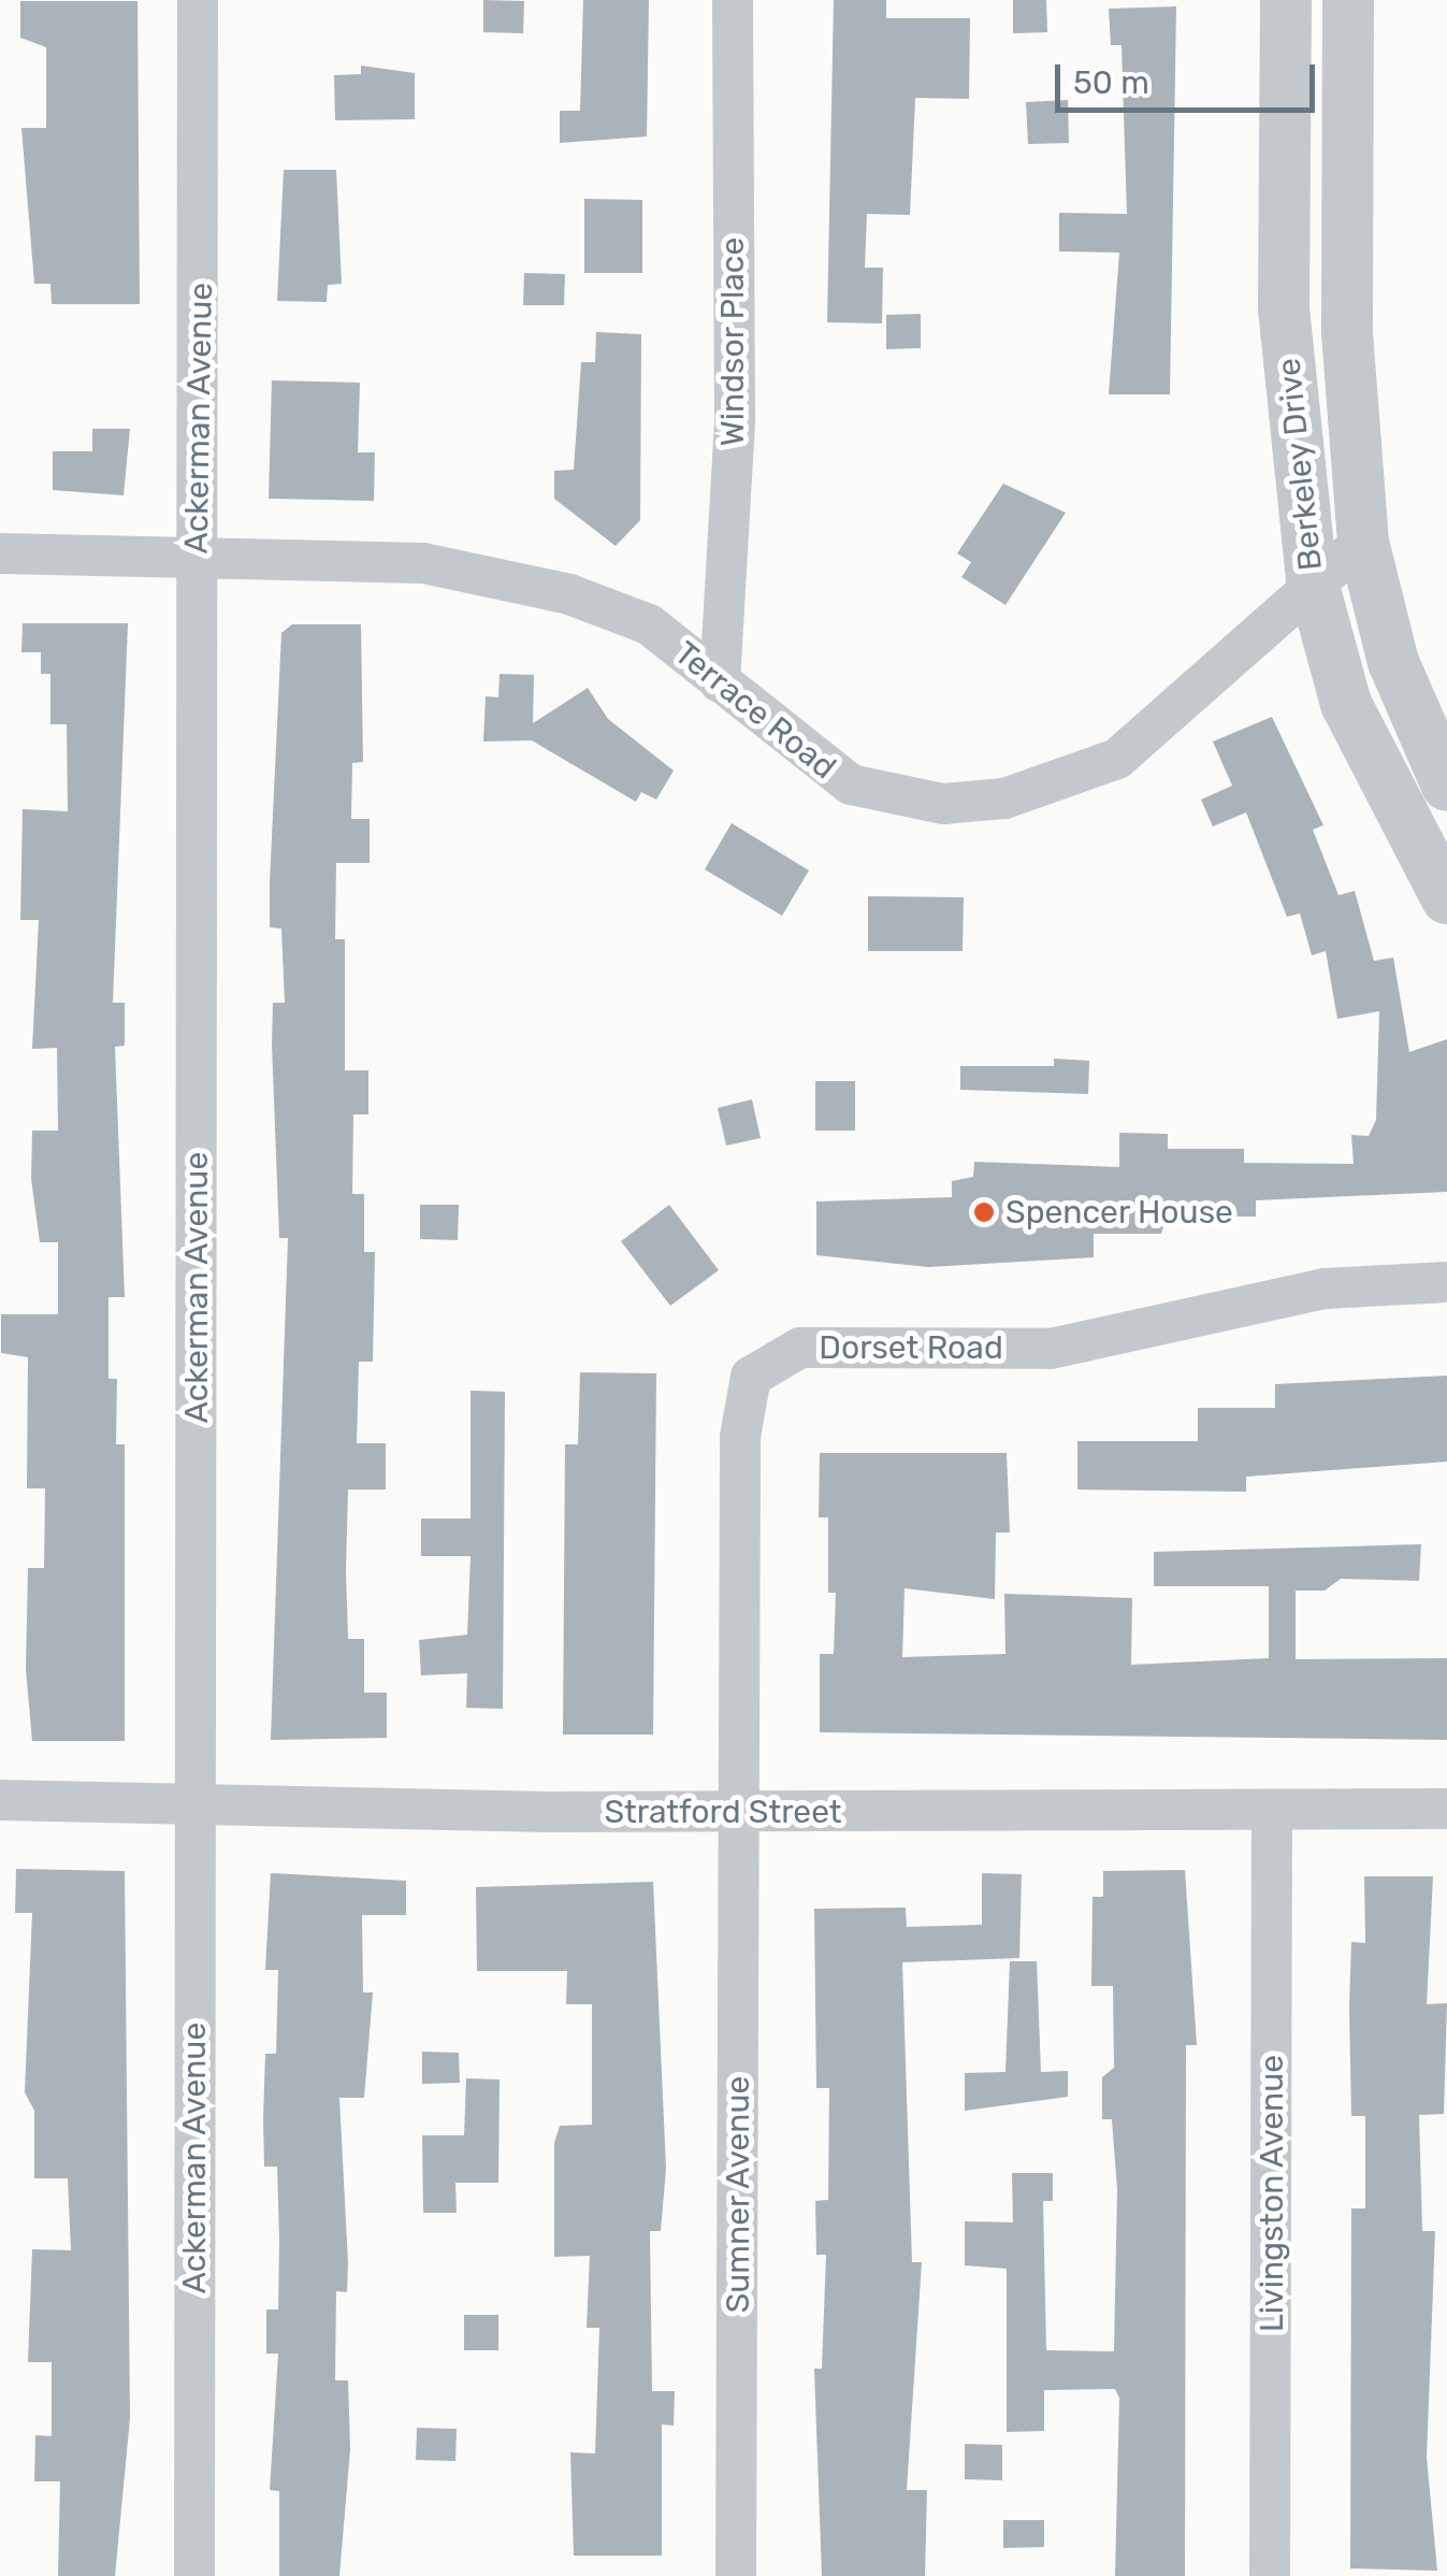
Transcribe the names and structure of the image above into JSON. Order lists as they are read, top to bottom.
{
  "streets": {
    "street": [
      "Windsor Place",
      "Ackerman Avenue",
      "Berkeley Drive",
      "Terrace Road",
      "Dorset Road",
      "Stratford Street",
      "Livingston Avenue",
      "Sumner Avenue"
    ]
  },
  "crossings": [
    ["Windsor Place", "Terrace Road"],
    ["Ackerman Avenue", "Terrace Road"],
    ["Ackerman Avenue", "Stratford Street"],
    ["Berkeley Drive", "Terrace Road"],
    ["Dorset Road", "Stratford Street"],
    ["Dorset Road", "Sumner Avenue"],
    ["Stratford Street", "Livingston Avenue"],
    ["Stratford Street", "Sumner Avenue"]
  ],
  "places": ["Spencer House"],
  "scale_bar": "50 m"
}
